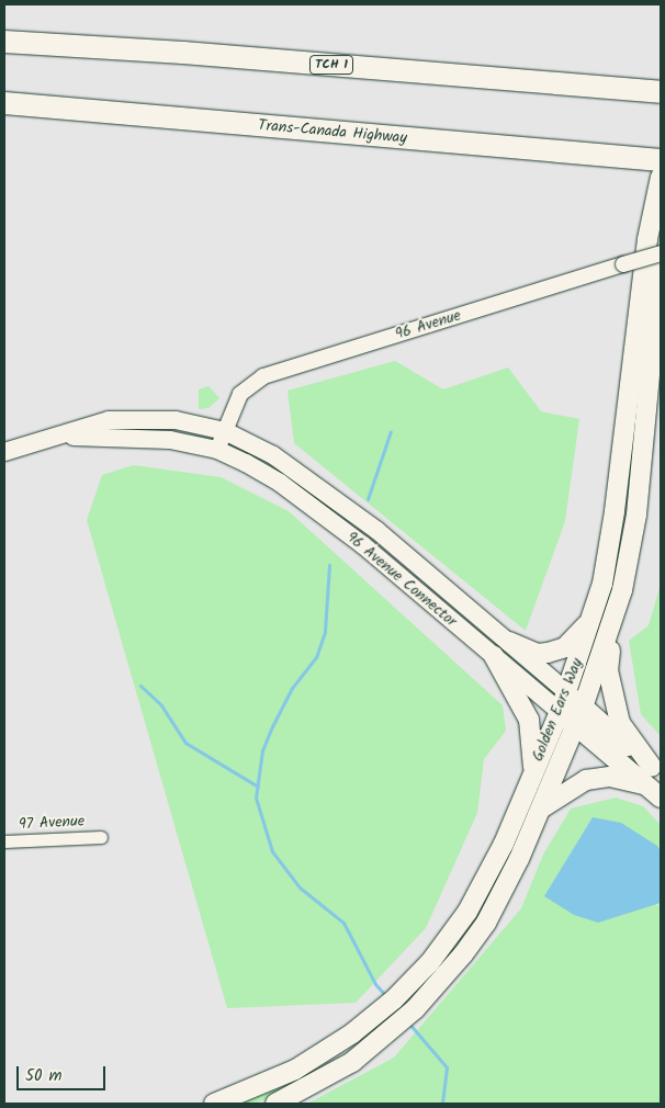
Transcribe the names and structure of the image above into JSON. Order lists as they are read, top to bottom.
{
  "streets": {
    "highway": ["TCH 1", "Trans-Canada Highway"],
    "main road": ["96 Avenue Connector", "Golden Ears Way"],
    "street": ["96 Avenue", "97 Avenue"]
  },
  "crossings": [
    ["96 Avenue", "96 Avenue Connector"],
    ["96 Avenue Connector", "Golden Ears Way"]
  ],
  "scale_bar": "50 m"
}
